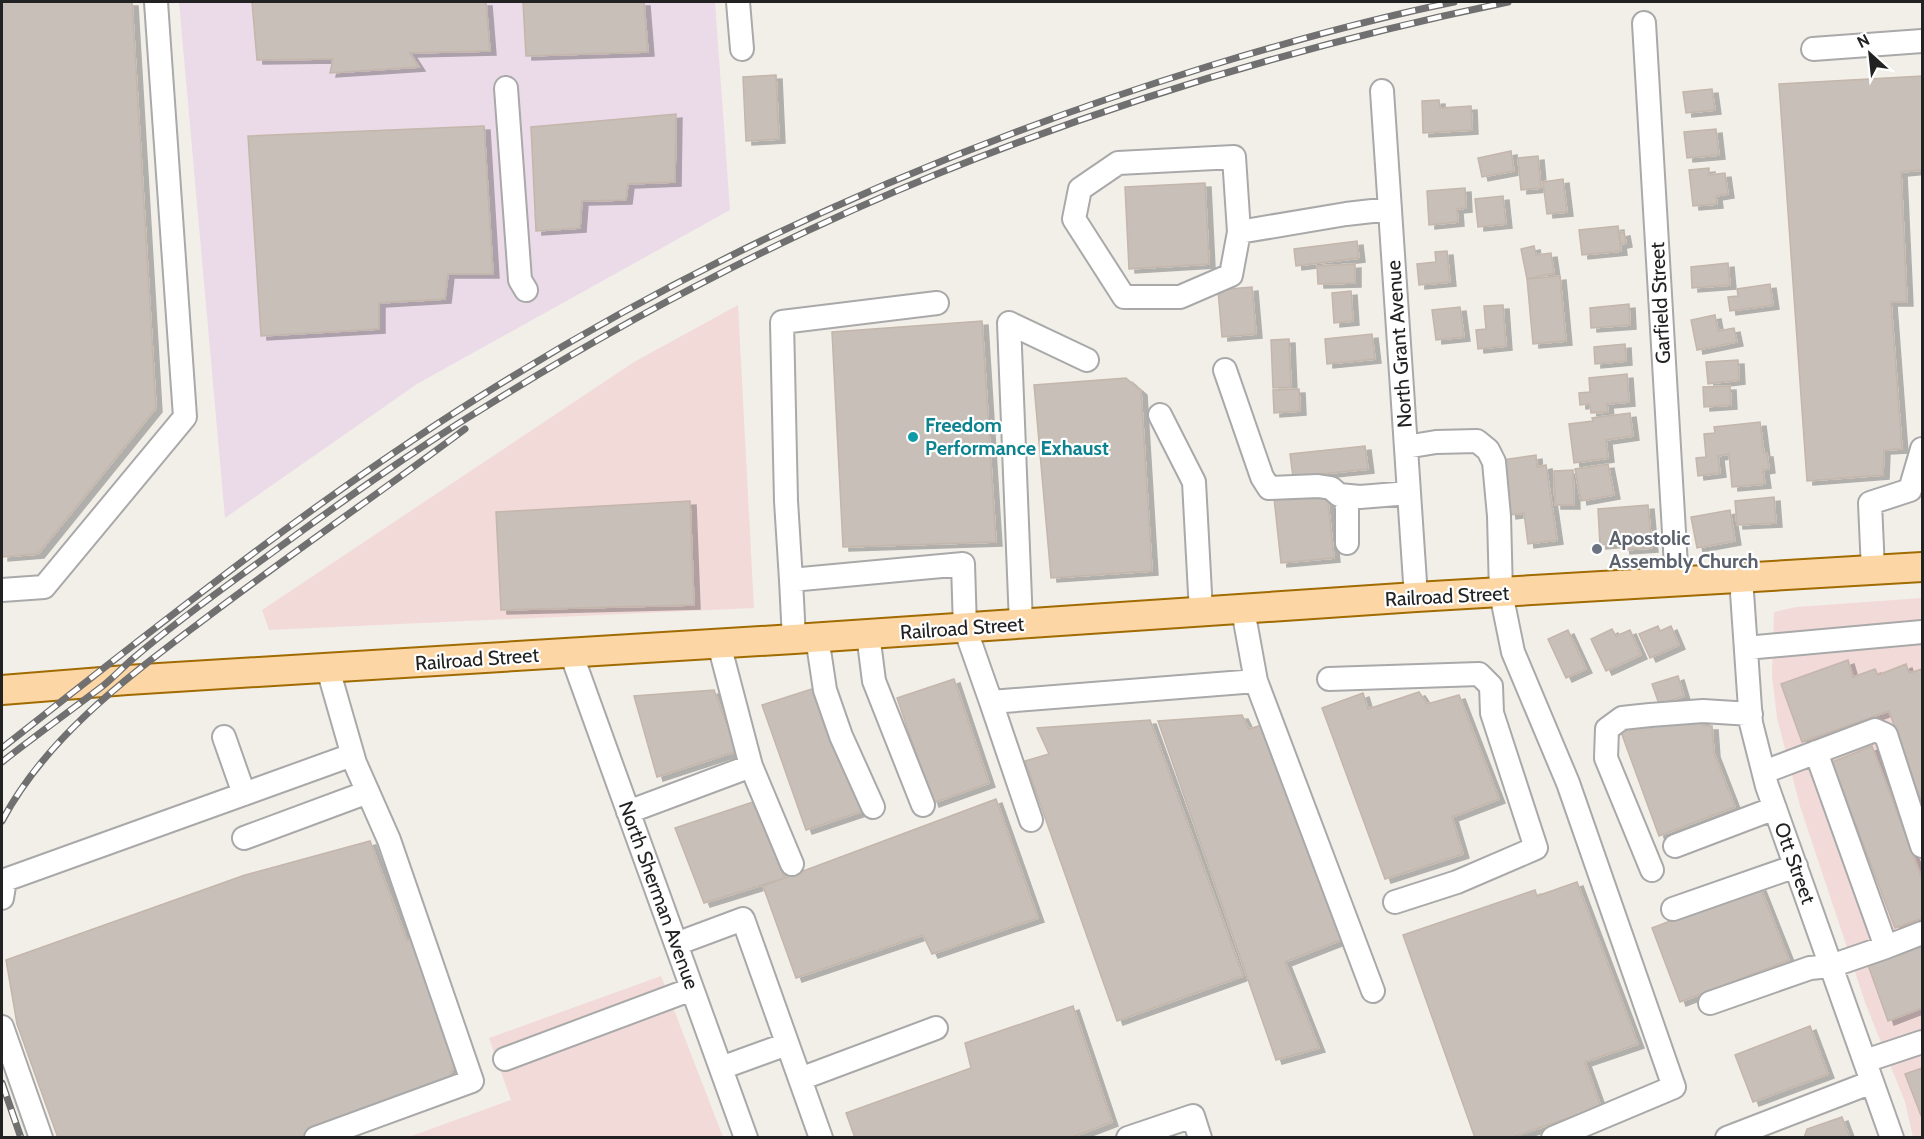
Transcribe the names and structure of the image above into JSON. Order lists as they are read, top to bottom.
{
  "streets": {
    "main road": ["Railroad Street"],
    "street": [
      "Garfield Street",
      "North Grant Avenue",
      "Ott Street",
      "North Sherman Avenue"
    ]
  },
  "crossings": [
    ["Garfield Street", "Railroad Street"],
    ["North Grant Avenue", "Railroad Street"],
    ["Railroad Street", "Ott Street"],
    ["Railroad Street", "North Sherman Avenue"]
  ],
  "places": ["Freedom Performance Exhaust", "Apostolic Assembly Church"],
  "north": "top left"
}
